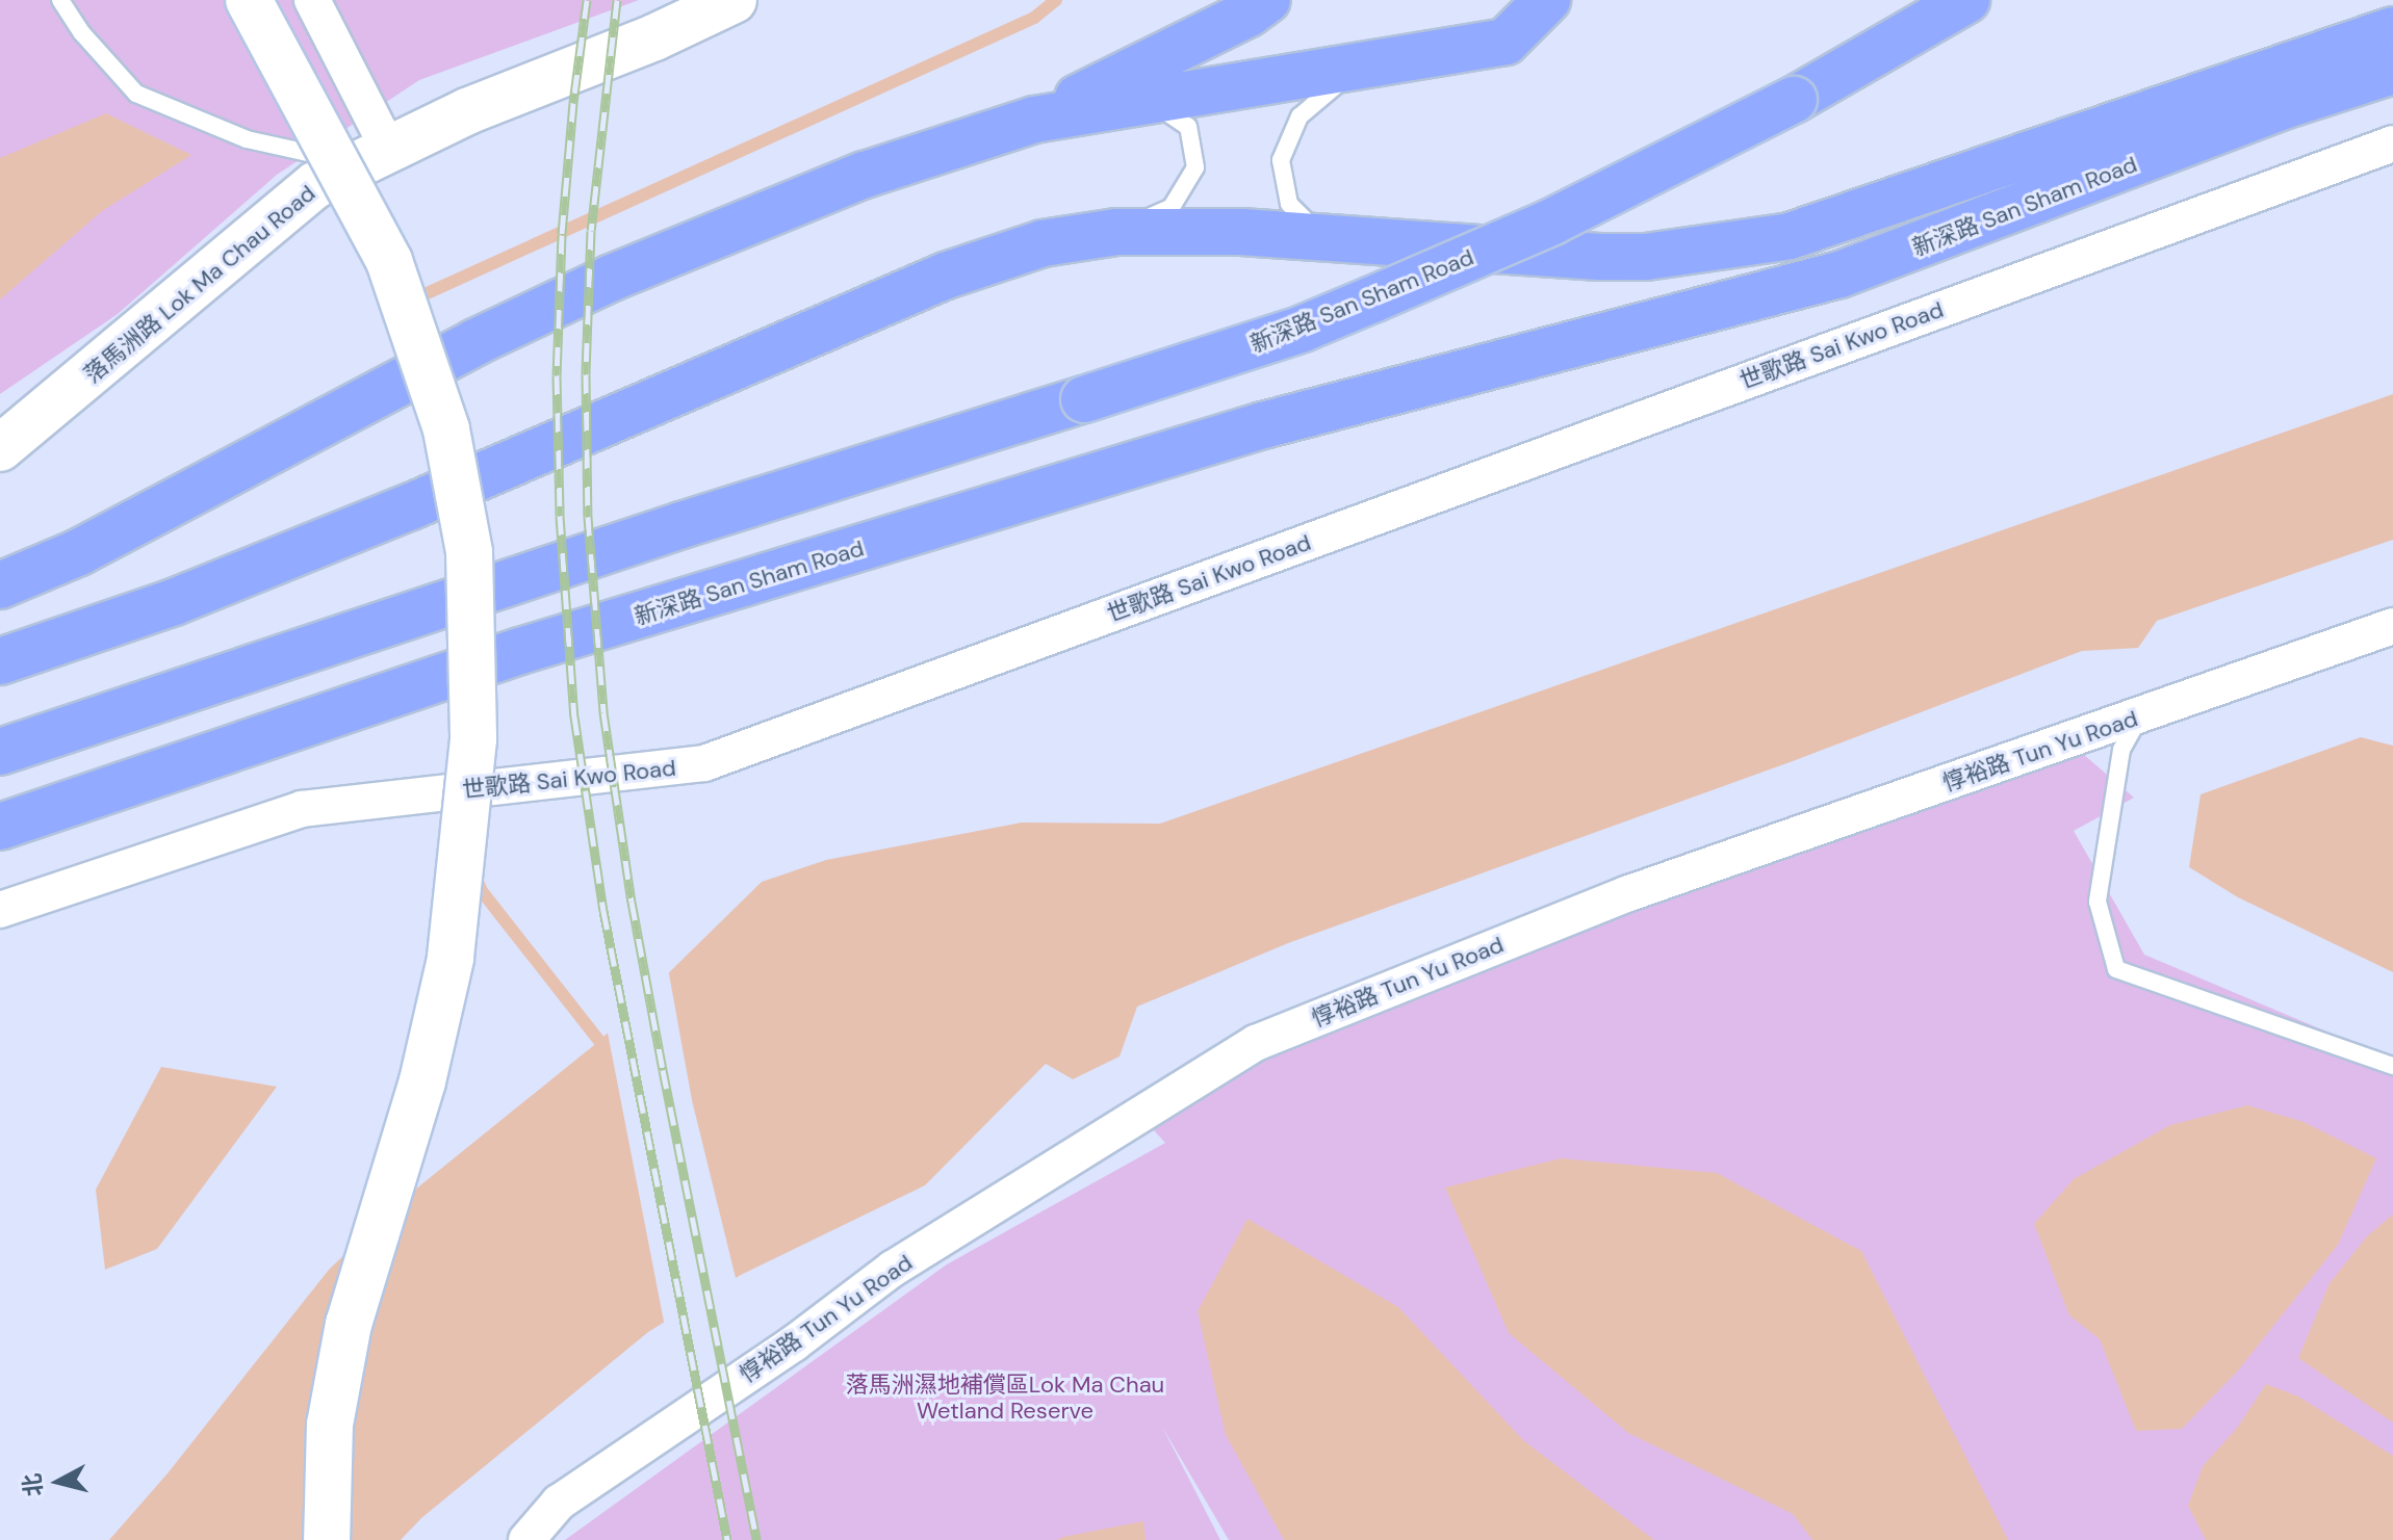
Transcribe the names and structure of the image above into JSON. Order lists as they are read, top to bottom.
{
  "streets": {
    "main road": ["新深路 San Sham Road"],
    "street": ["落馬洲路 Lok Ma Chau Road", "世歌路 Sai Kwo Road", "惇裕路 Tun Yu Road"]
  },
  "parks": ["落馬洲濕地補償區Lok Ma Chau Wetland Reserve"],
  "north": "left"
}
